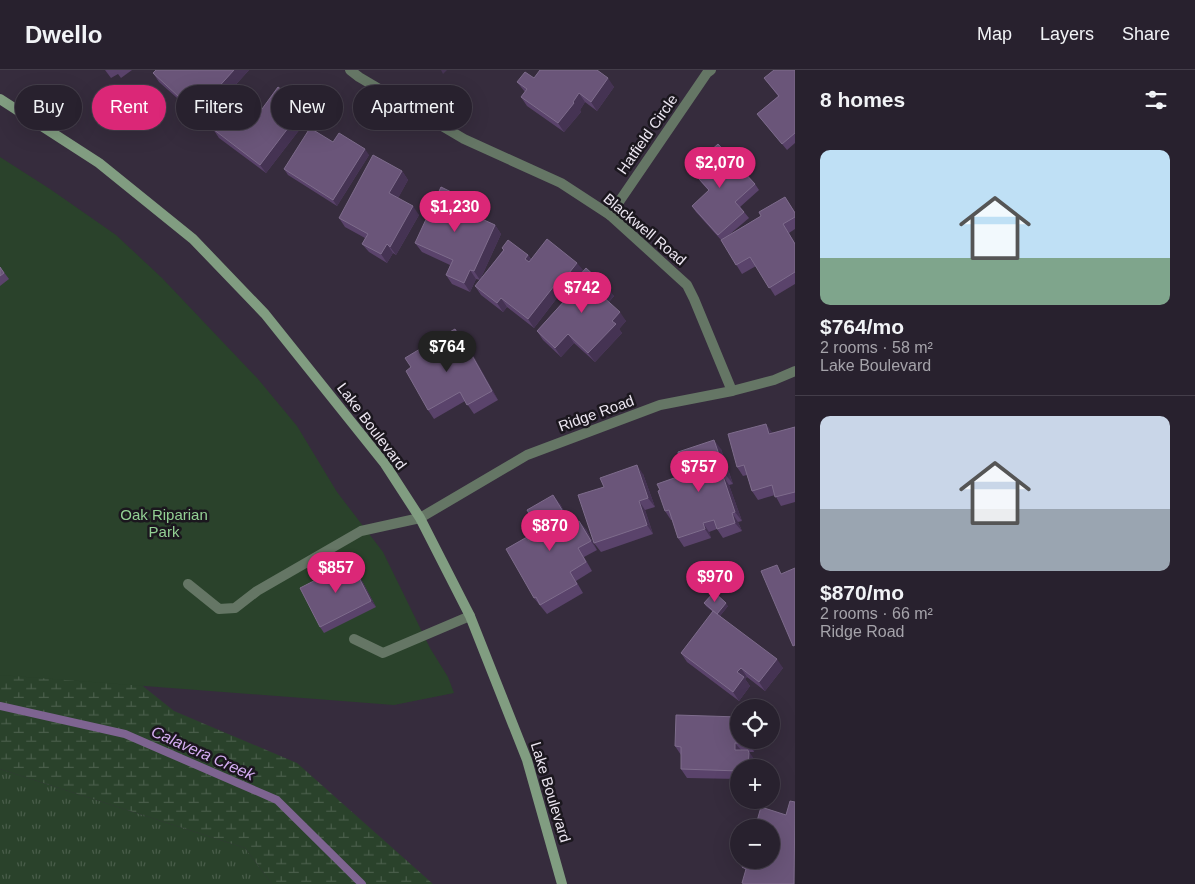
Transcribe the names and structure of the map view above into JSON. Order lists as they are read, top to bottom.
{
  "streets": {
    "main road": ["Lake Boulevard"],
    "street": ["Hatfield Circle", "Blackwell Road", "Ridge Road"]
  },
  "crossings": [
    ["Hatfield Circle", "Blackwell Road"],
    ["Blackwell Road", "Ridge Road"],
    ["Ridge Road", "Lake Boulevard"]
  ],
  "water": ["Calavera Creek"],
  "parks": ["Oak Riparian Park"],
  "page": {
    "header": "Dwello",
    "nav": ["Map", "Layers", "Share"],
    "heading": "8 homes",
    "chip": [
      "Buy",
      "Rent",
      "Filters",
      "New",
      "Apartment"
    ],
    "list": [
      {
        "name": "$764/mo",
        "note": "2 rooms · 58 m² · Lake Boulevard"
      },
      {
        "name": "$870/mo",
        "note": "2 rooms · 66 m² · Ridge Road"
      }
    ],
    "price": [
      "$2,070",
      "$1,230",
      "$742",
      "$764",
      "$757",
      "$870",
      "$857",
      "$970"
    ],
    "map_buttons": ["+", "−"]
  }
}
